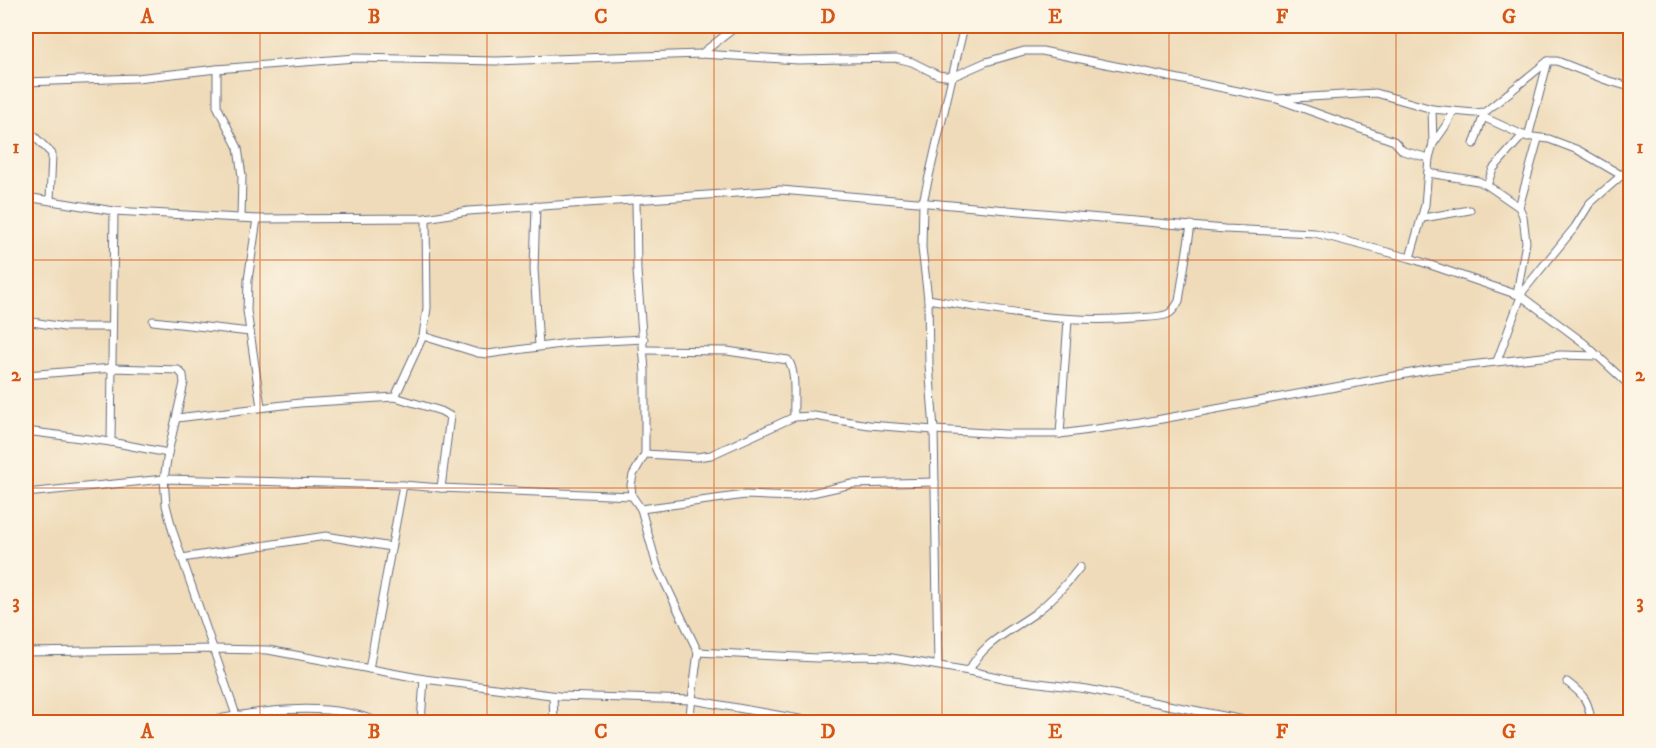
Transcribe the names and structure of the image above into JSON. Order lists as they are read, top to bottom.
{
  "grid": {
    "columns": [
      "A",
      "B",
      "C",
      "D",
      "E",
      "F",
      "G"
    ],
    "rows": ["1", "2", "3"]
  }
}
